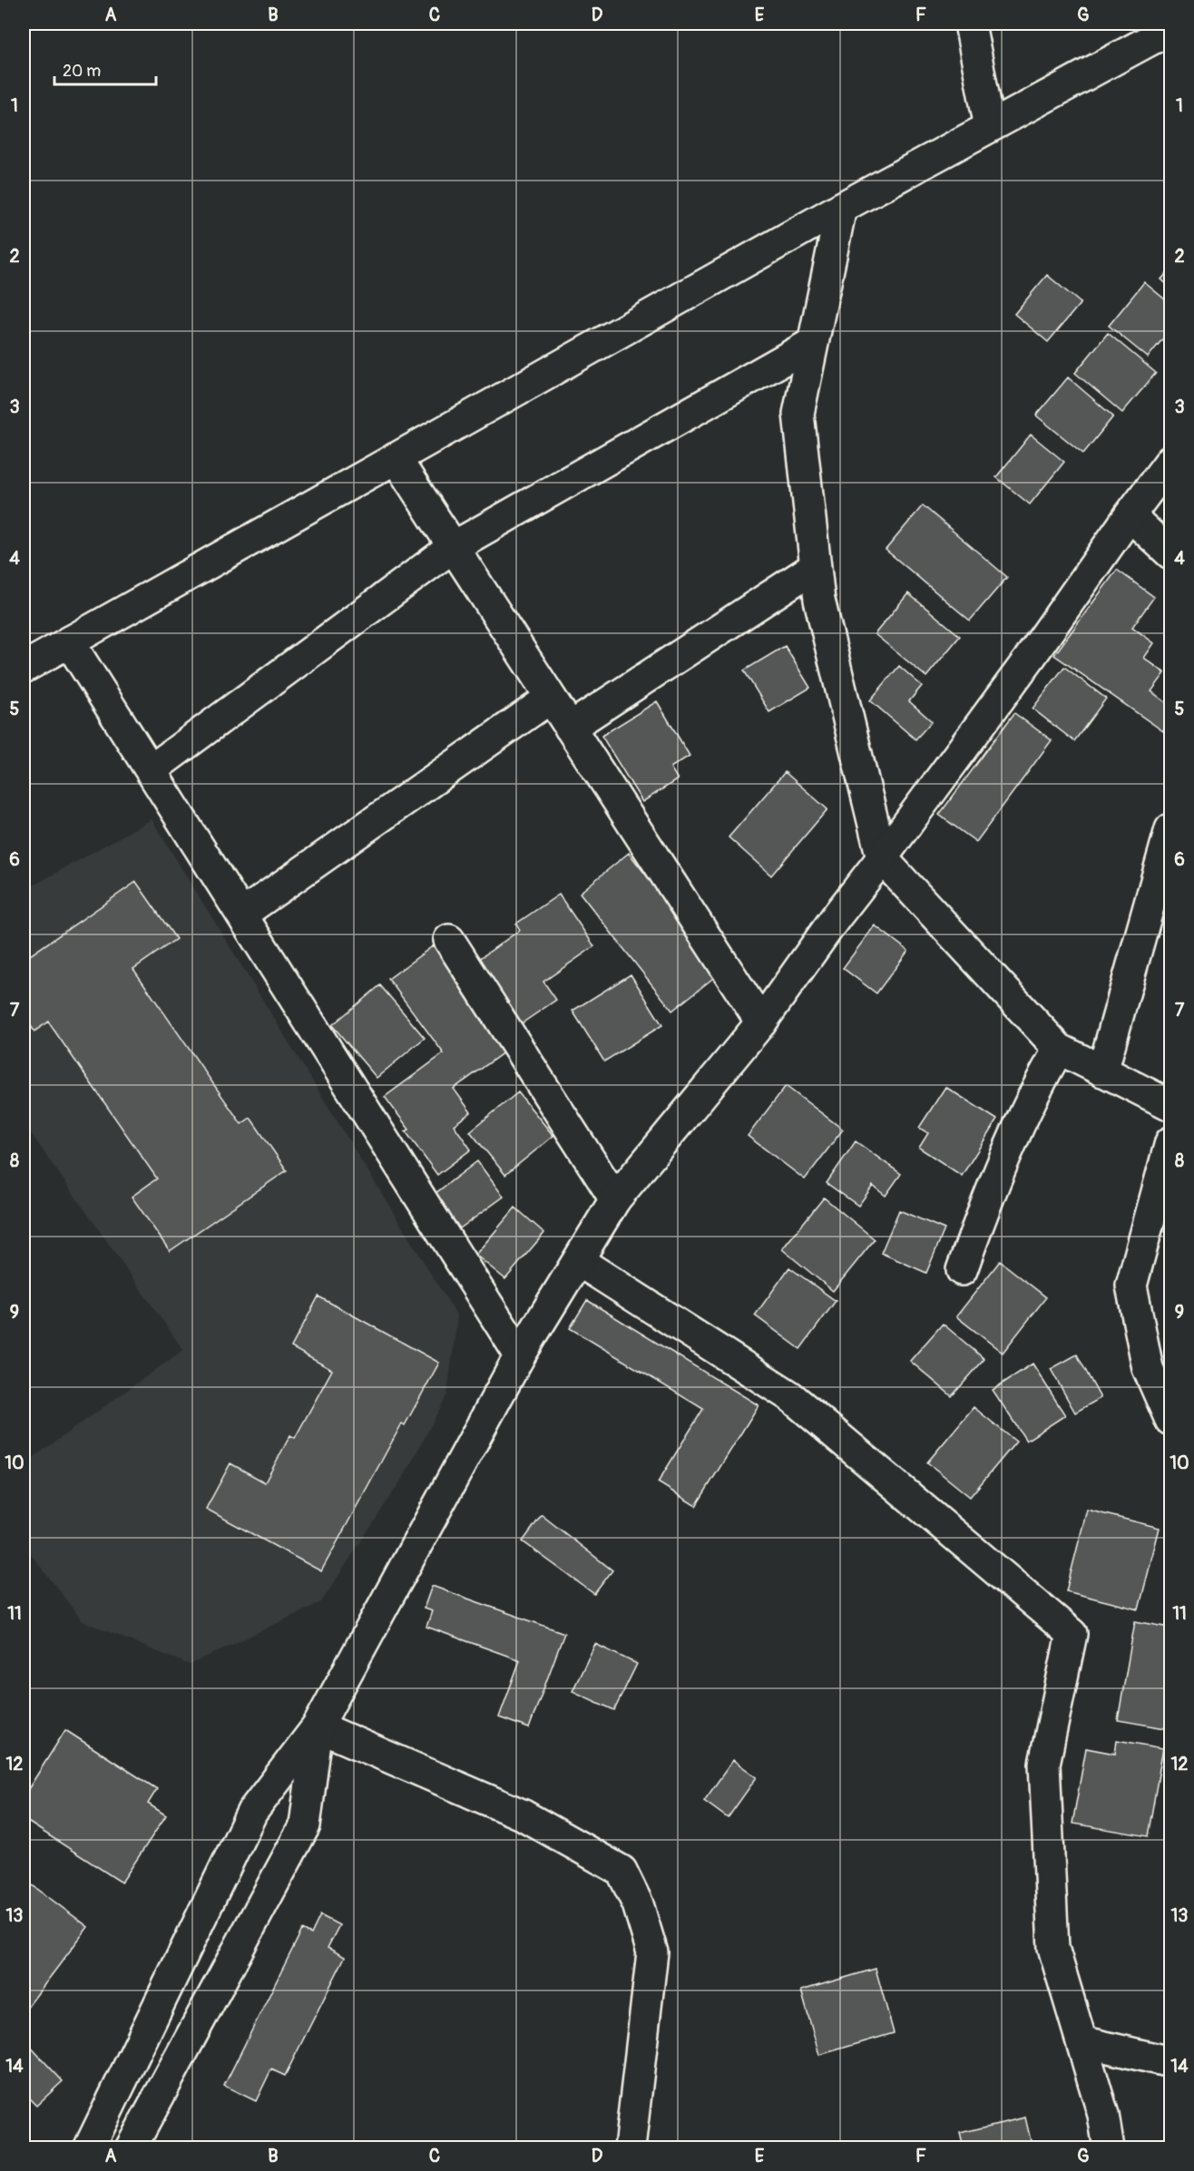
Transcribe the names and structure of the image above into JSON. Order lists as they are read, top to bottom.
{
  "scale_bar": "20 m",
  "grid": {
    "columns": [
      "A",
      "B",
      "C",
      "D",
      "E",
      "F",
      "G"
    ],
    "rows": [
      "1",
      "2",
      "3",
      "4",
      "5",
      "6",
      "7",
      "8",
      "9",
      "10",
      "11",
      "12",
      "13",
      "14"
    ]
  }
}
